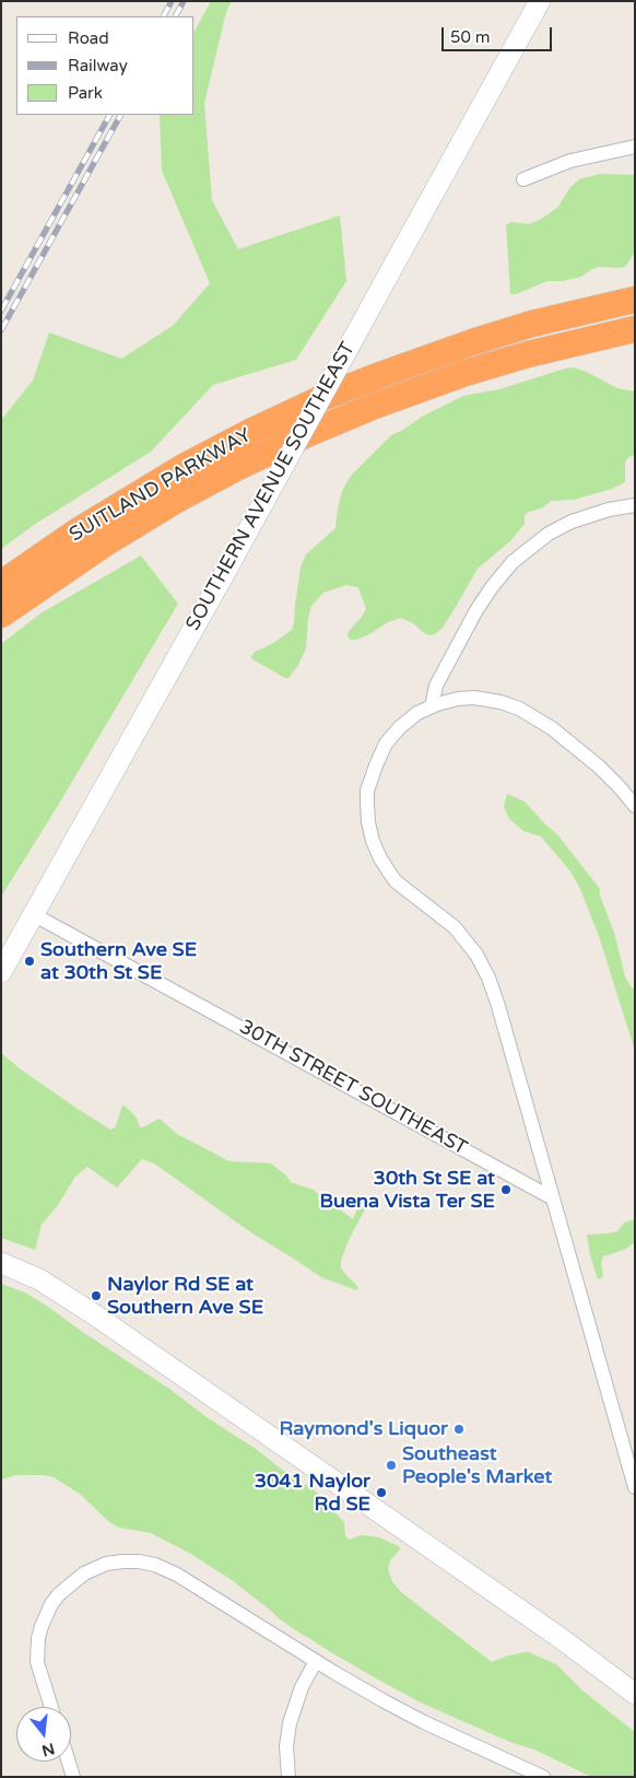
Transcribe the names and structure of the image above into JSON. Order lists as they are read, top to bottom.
{
  "streets": {
    "highway": ["SUITLAND PARKWAY"],
    "main road": ["SOUTHERN AVENUE SOUTHEAST"],
    "street": ["30TH STREET SOUTHEAST"]
  },
  "crossings": [
    ["SOUTHERN AVENUE SOUTHEAST", "30TH STREET SOUTHEAST"]
  ],
  "places": [
    "Southern Ave SE at 30th St SE",
    "30th St SE at Buena Vista Ter SE",
    "Naylor Rd SE at Southern Ave SE",
    "Raymond's Liquor",
    "Southeast People's Market",
    "3041 Naylor Rd SE"
  ],
  "legend": ["Road", "Railway", "Park"],
  "scale_bar": "50 m",
  "north": "bottom"
}
